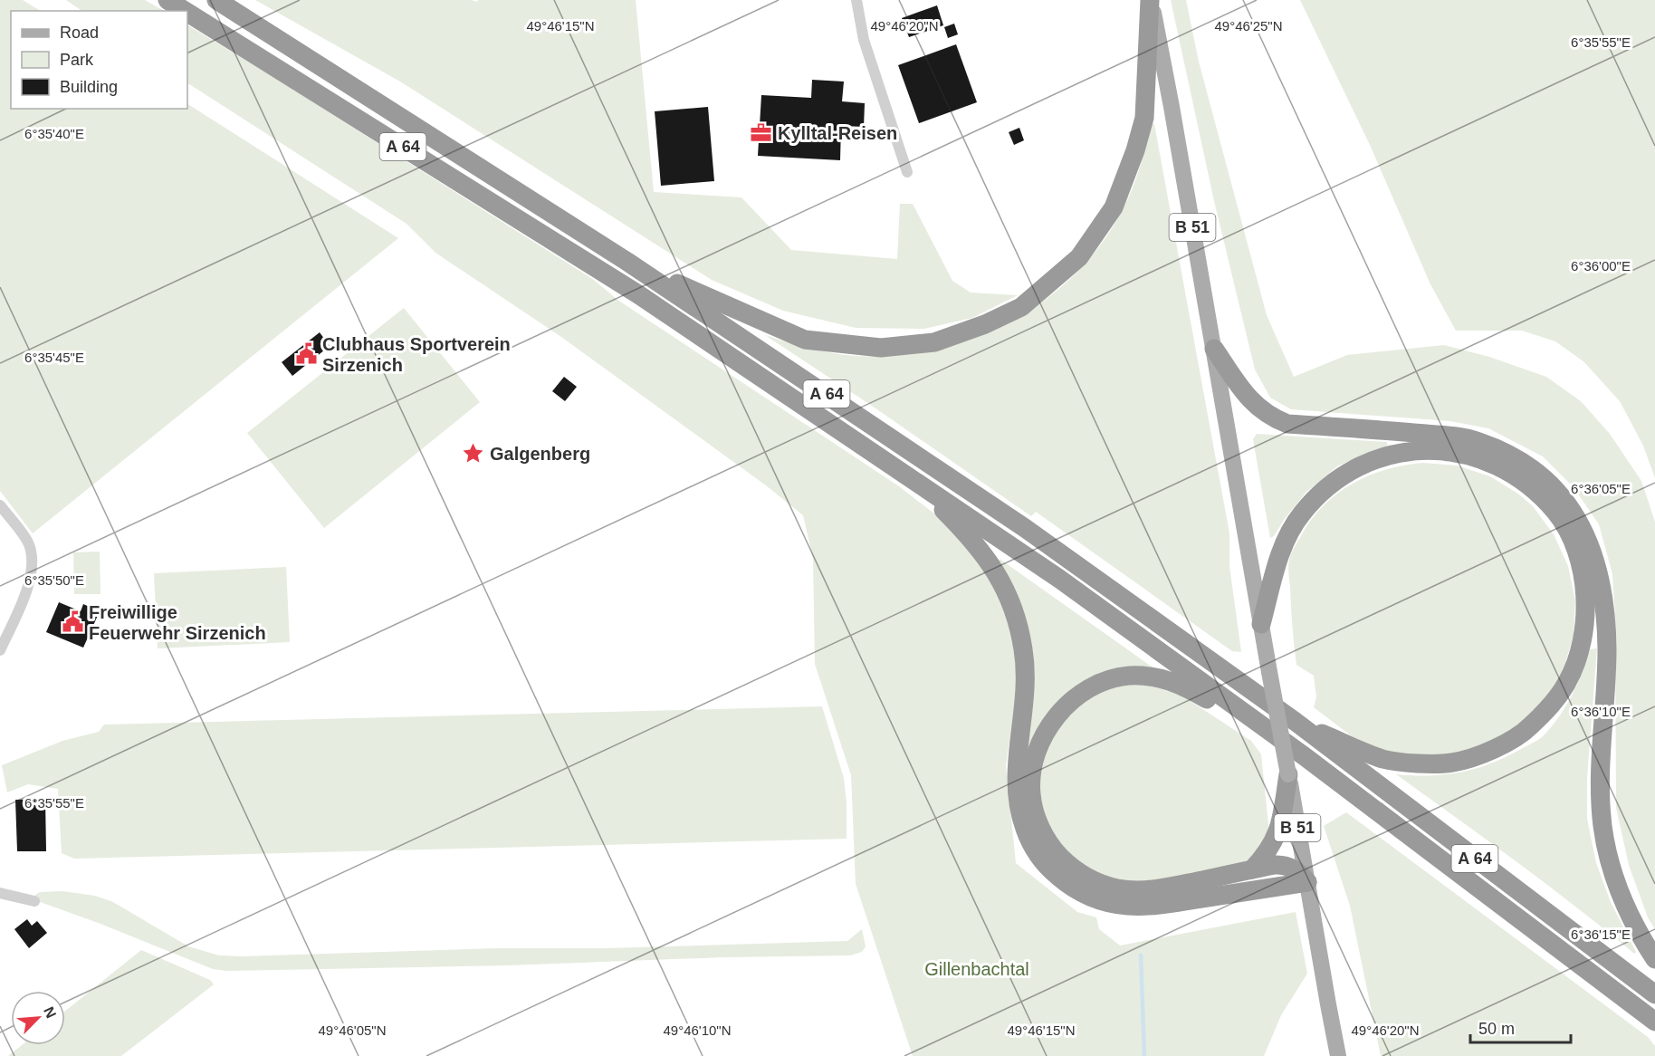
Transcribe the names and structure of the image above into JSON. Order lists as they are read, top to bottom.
{
  "streets": {
    "highway": ["A 64"],
    "main road": ["B 51"]
  },
  "parks": ["Gillenbachtal"],
  "places": {
    "office": ["Kylltal-Reisen"],
    "public building": ["Clubhaus Sportverein Sirzenich", "Freiwillige Feuerwehr Sirzenich"],
    "place": ["Galgenberg"]
  },
  "legend": ["Road", "Park", "Building"],
  "scale_bar": "50 m",
  "north": "top right",
  "coordinates": [
    "49°46'15\"N",
    "49°46'20\"N",
    "49°46'25\"N",
    "6°35'55\"E",
    "6°35'40\"E",
    "6°36'00\"E",
    "6°35'45\"E",
    "6°36'05\"E",
    "6°35'50\"E",
    "6°36'10\"E",
    "6°36'15\"E",
    "49°46'05\"N",
    "49°46'10\"N"
  ]
}
